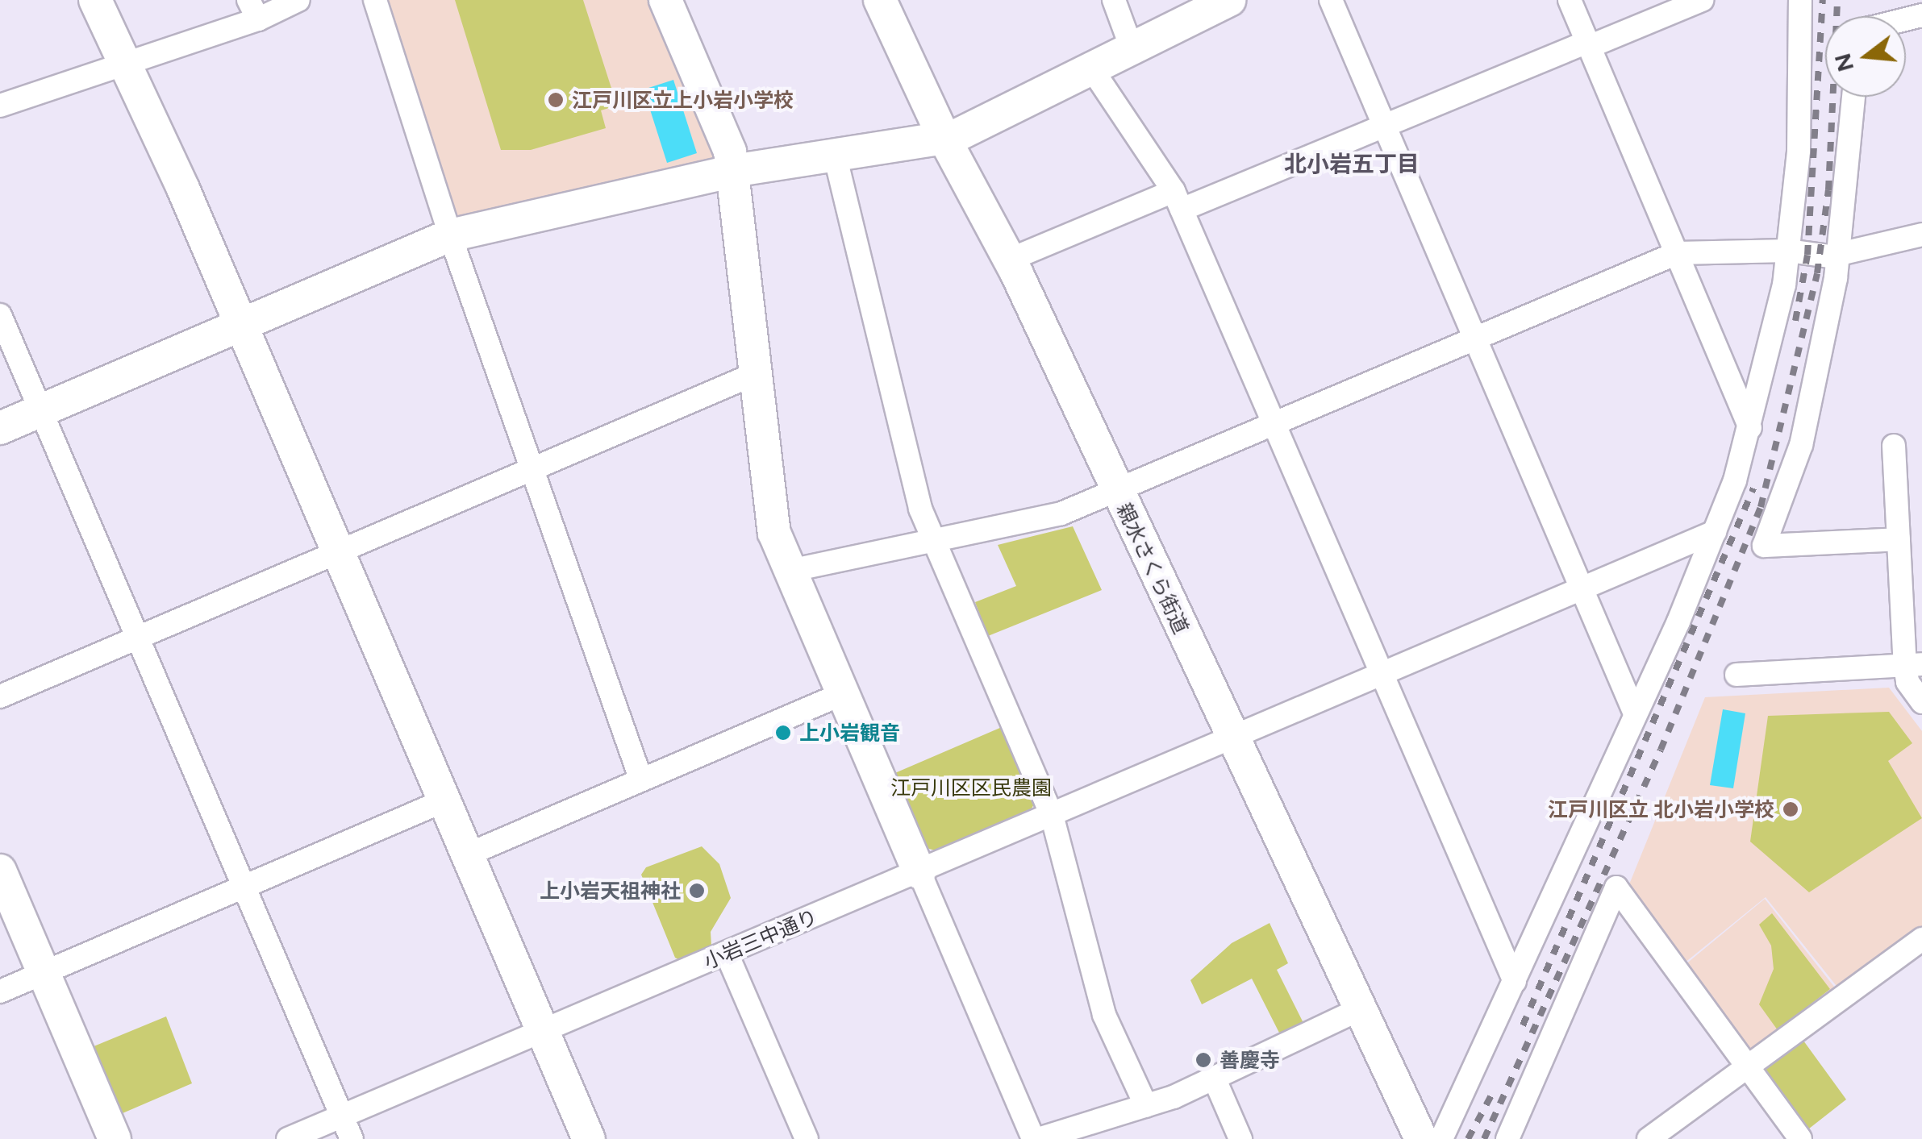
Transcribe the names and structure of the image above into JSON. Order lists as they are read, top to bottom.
{
  "streets": {
    "street": ["親水さくら街道", "小岩三中通り"]
  },
  "crossings": [
    ["親水さくら街道", "小岩三中通り"]
  ],
  "districts": ["北小岩五丁目"],
  "parks": ["江戸川区区民農園"],
  "places": [
    "江戸川区立上小岩小学校",
    "上小岩観音",
    "江戸川区立 北小岩小学校",
    "上小岩天祖神社",
    "善慶寺"
  ],
  "north": "left"
}
